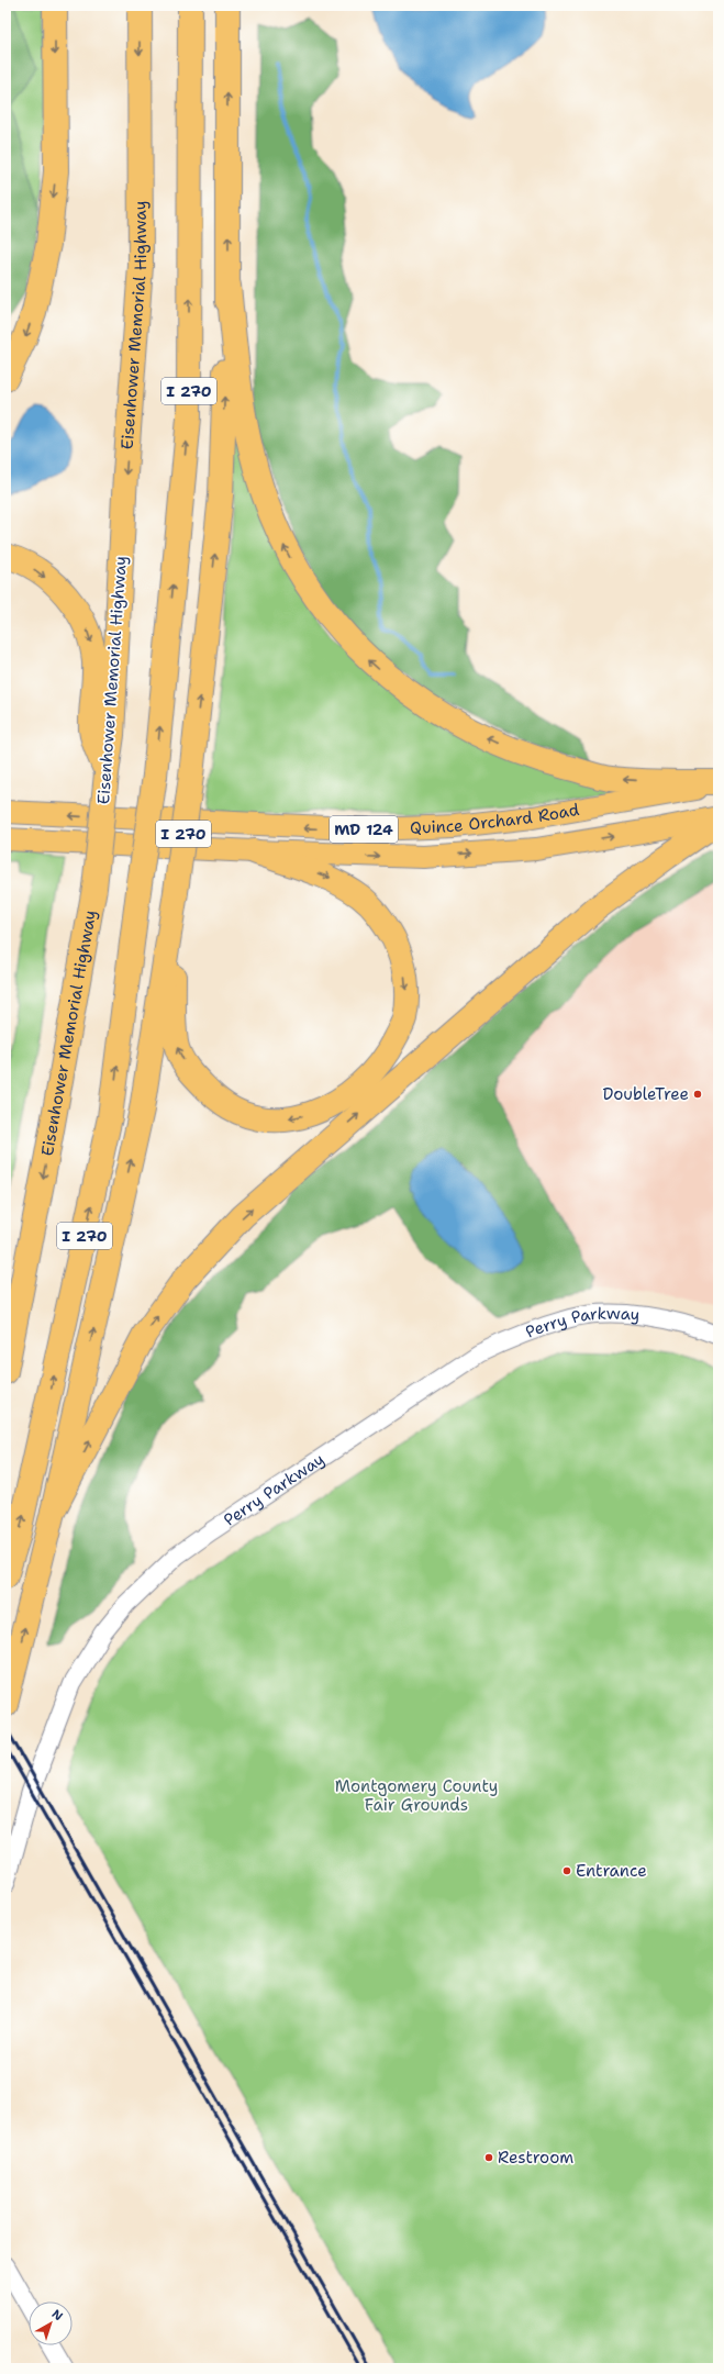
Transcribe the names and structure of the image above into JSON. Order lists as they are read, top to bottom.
{
  "streets": {
    "highway": ["Eisenhower Memorial Highway", "I 270"],
    "main road": ["Quince Orchard Road", "MD 124"],
    "street": ["Perry Parkway"]
  },
  "parks": ["Montgomery County Fair Grounds"],
  "places": ["DoubleTree", "Entrance", "Restroom"],
  "north": "top right"
}
